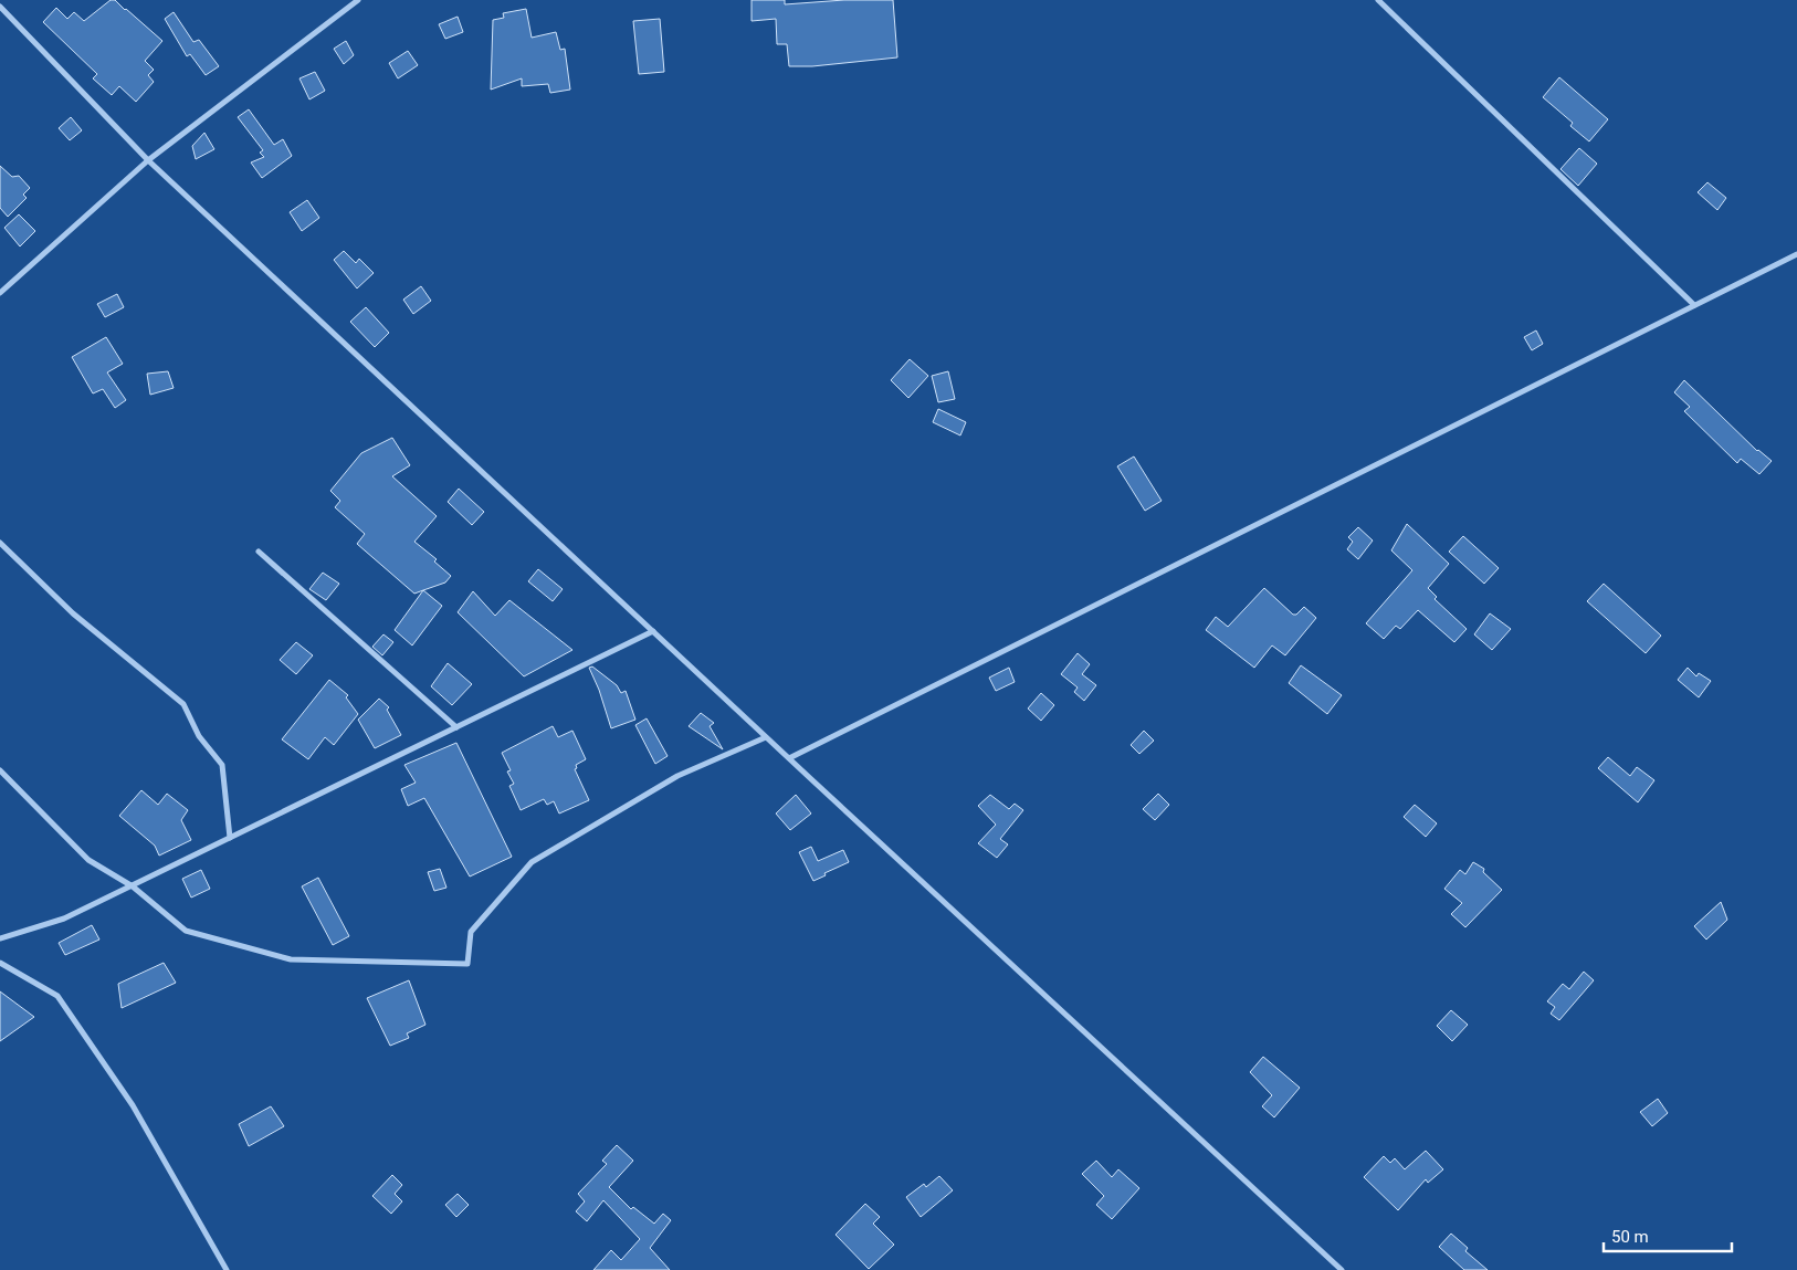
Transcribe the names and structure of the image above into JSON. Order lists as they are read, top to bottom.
{
  "scale_bar": "50 m"
}
